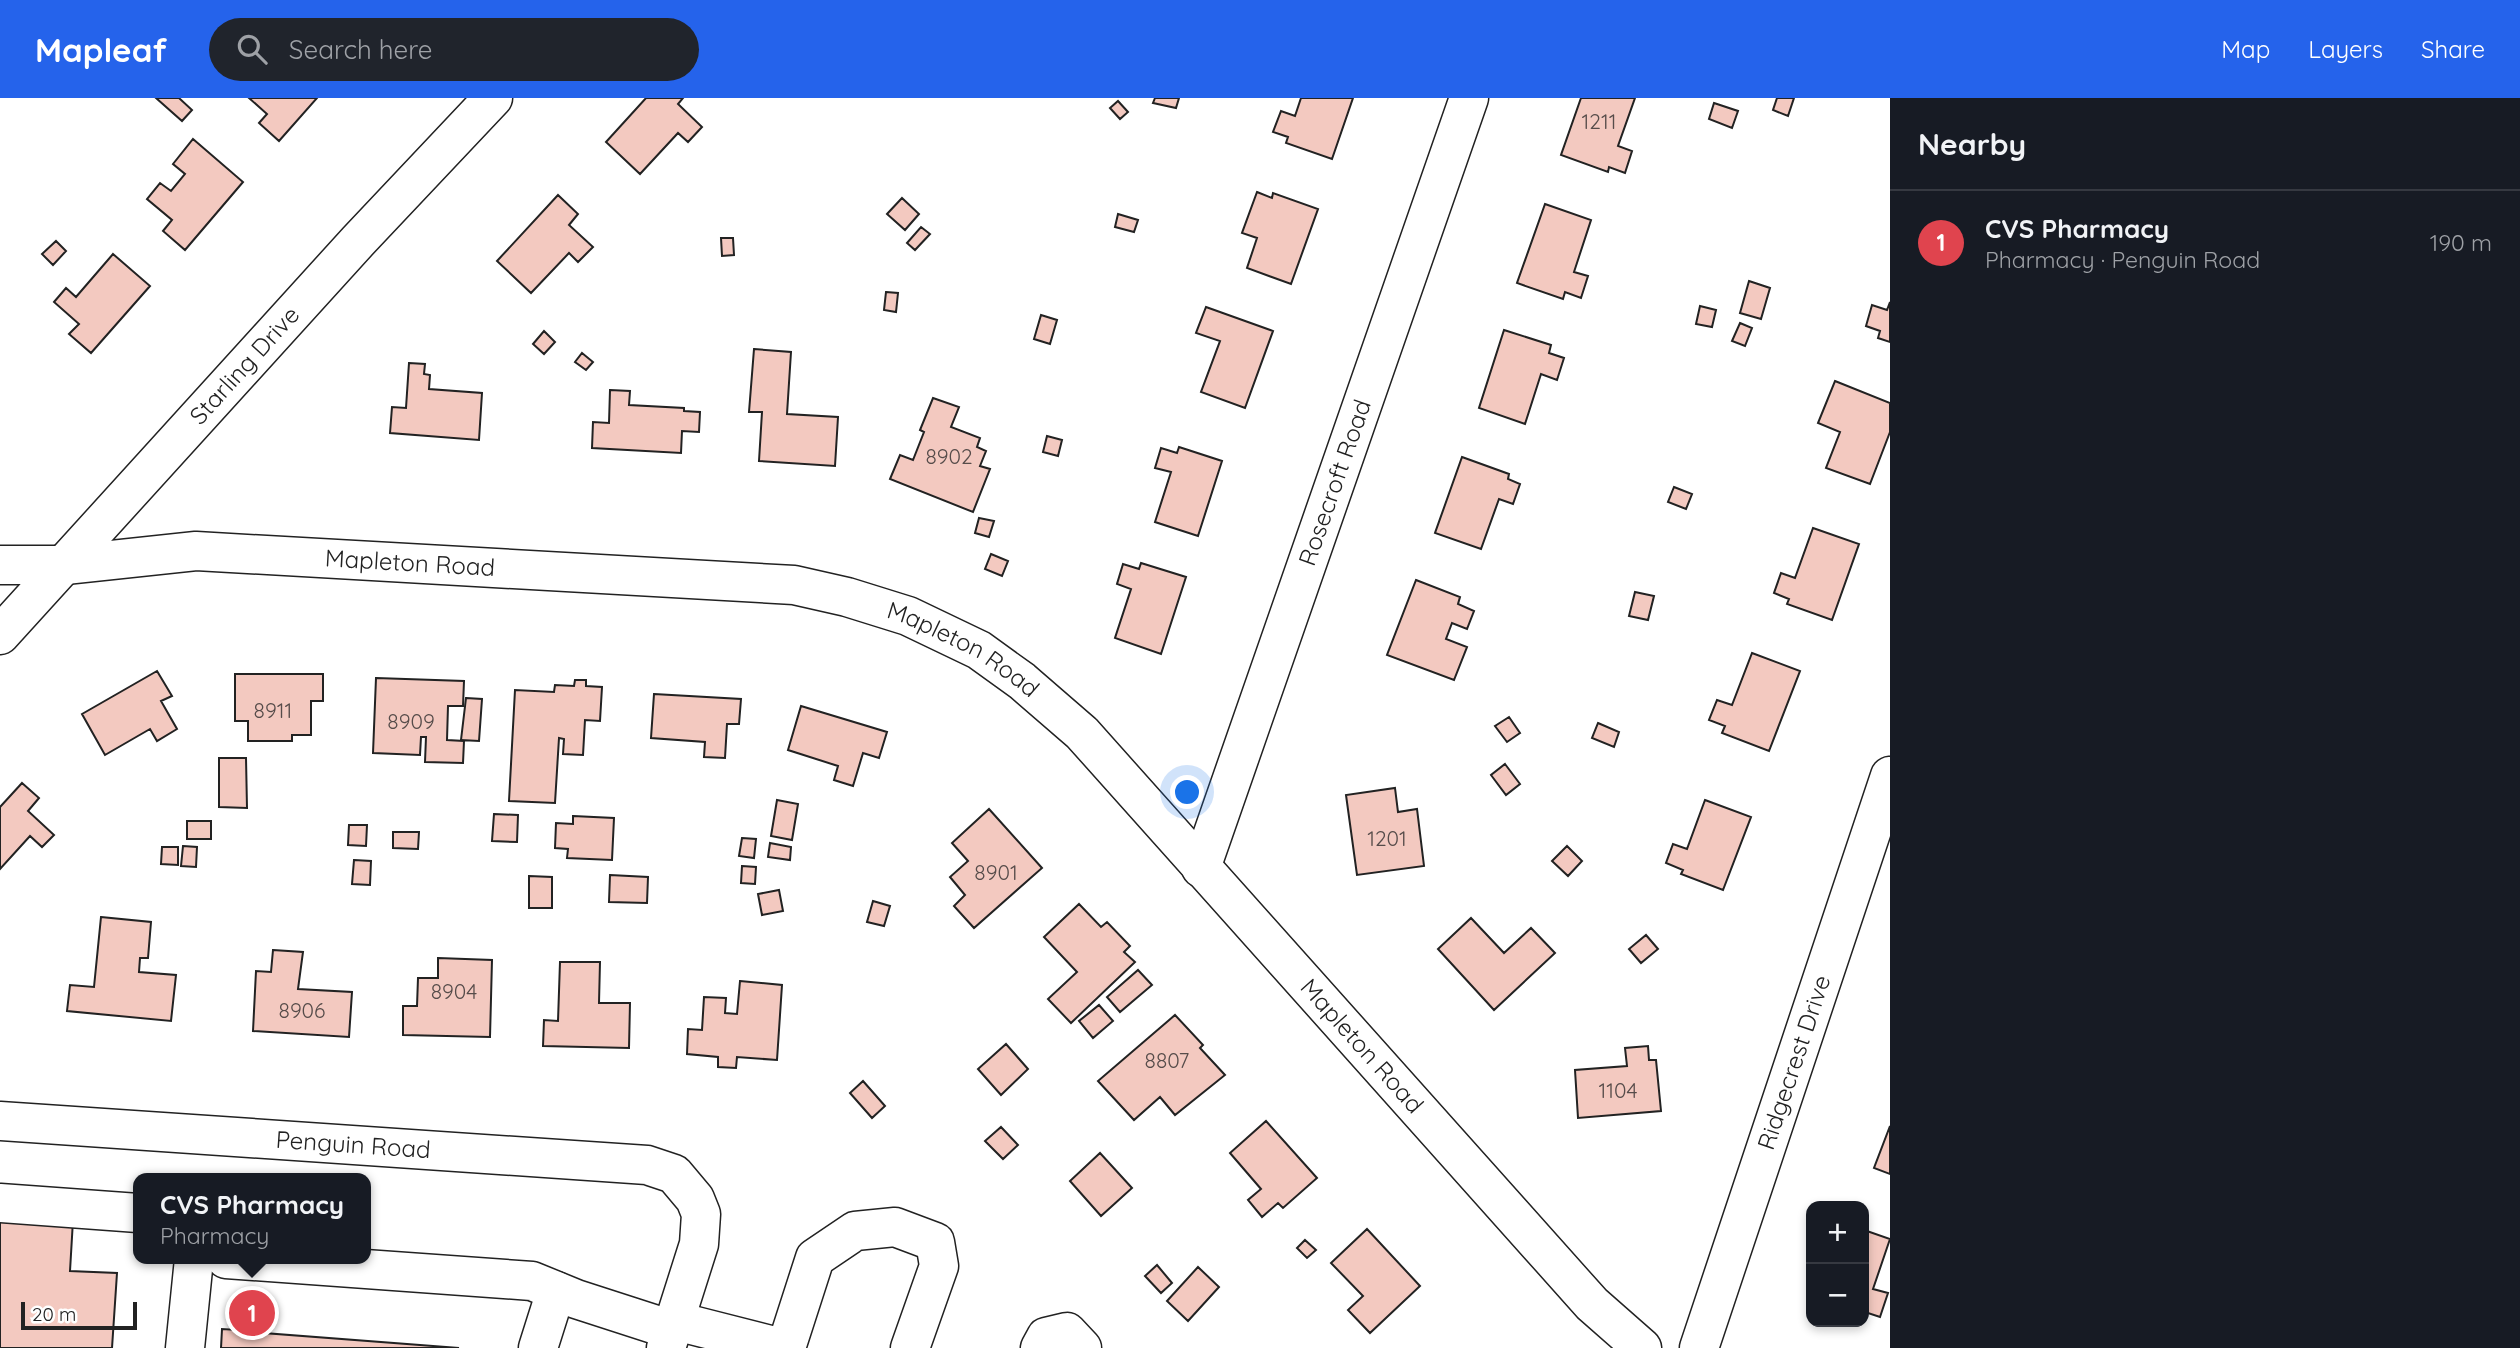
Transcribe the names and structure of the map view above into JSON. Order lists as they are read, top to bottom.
{
  "streets": {
    "street": [
      "Starling Drive",
      "Rosecroft Road",
      "Mapleton Road",
      "Ridgecrest Drive",
      "Penguin Road"
    ]
  },
  "crossings": [
    ["Starling Drive", "Mapleton Road"],
    ["Rosecroft Road", "Mapleton Road"]
  ],
  "house_numbers": [
    "1211",
    "8902",
    "8911",
    "8909",
    "1201",
    "8901",
    "8904",
    "8906",
    "8807",
    "1104"
  ],
  "scale_bar": "20 m",
  "page": {
    "header": "Mapleaf",
    "search": "Search here",
    "nav": ["Map", "Layers", "Share"],
    "heading": "Nearby",
    "list": [
      {
        "mark": "1",
        "name": "CVS Pharmacy",
        "note": "Pharmacy · Penguin Road",
        "value": "190 m"
      }
    ],
    "popup": ["CVS Pharmacy", "Pharmacy"],
    "map_buttons": ["+", "−"],
    "pins": "1",
    "scale": "20 m"
  }
}
